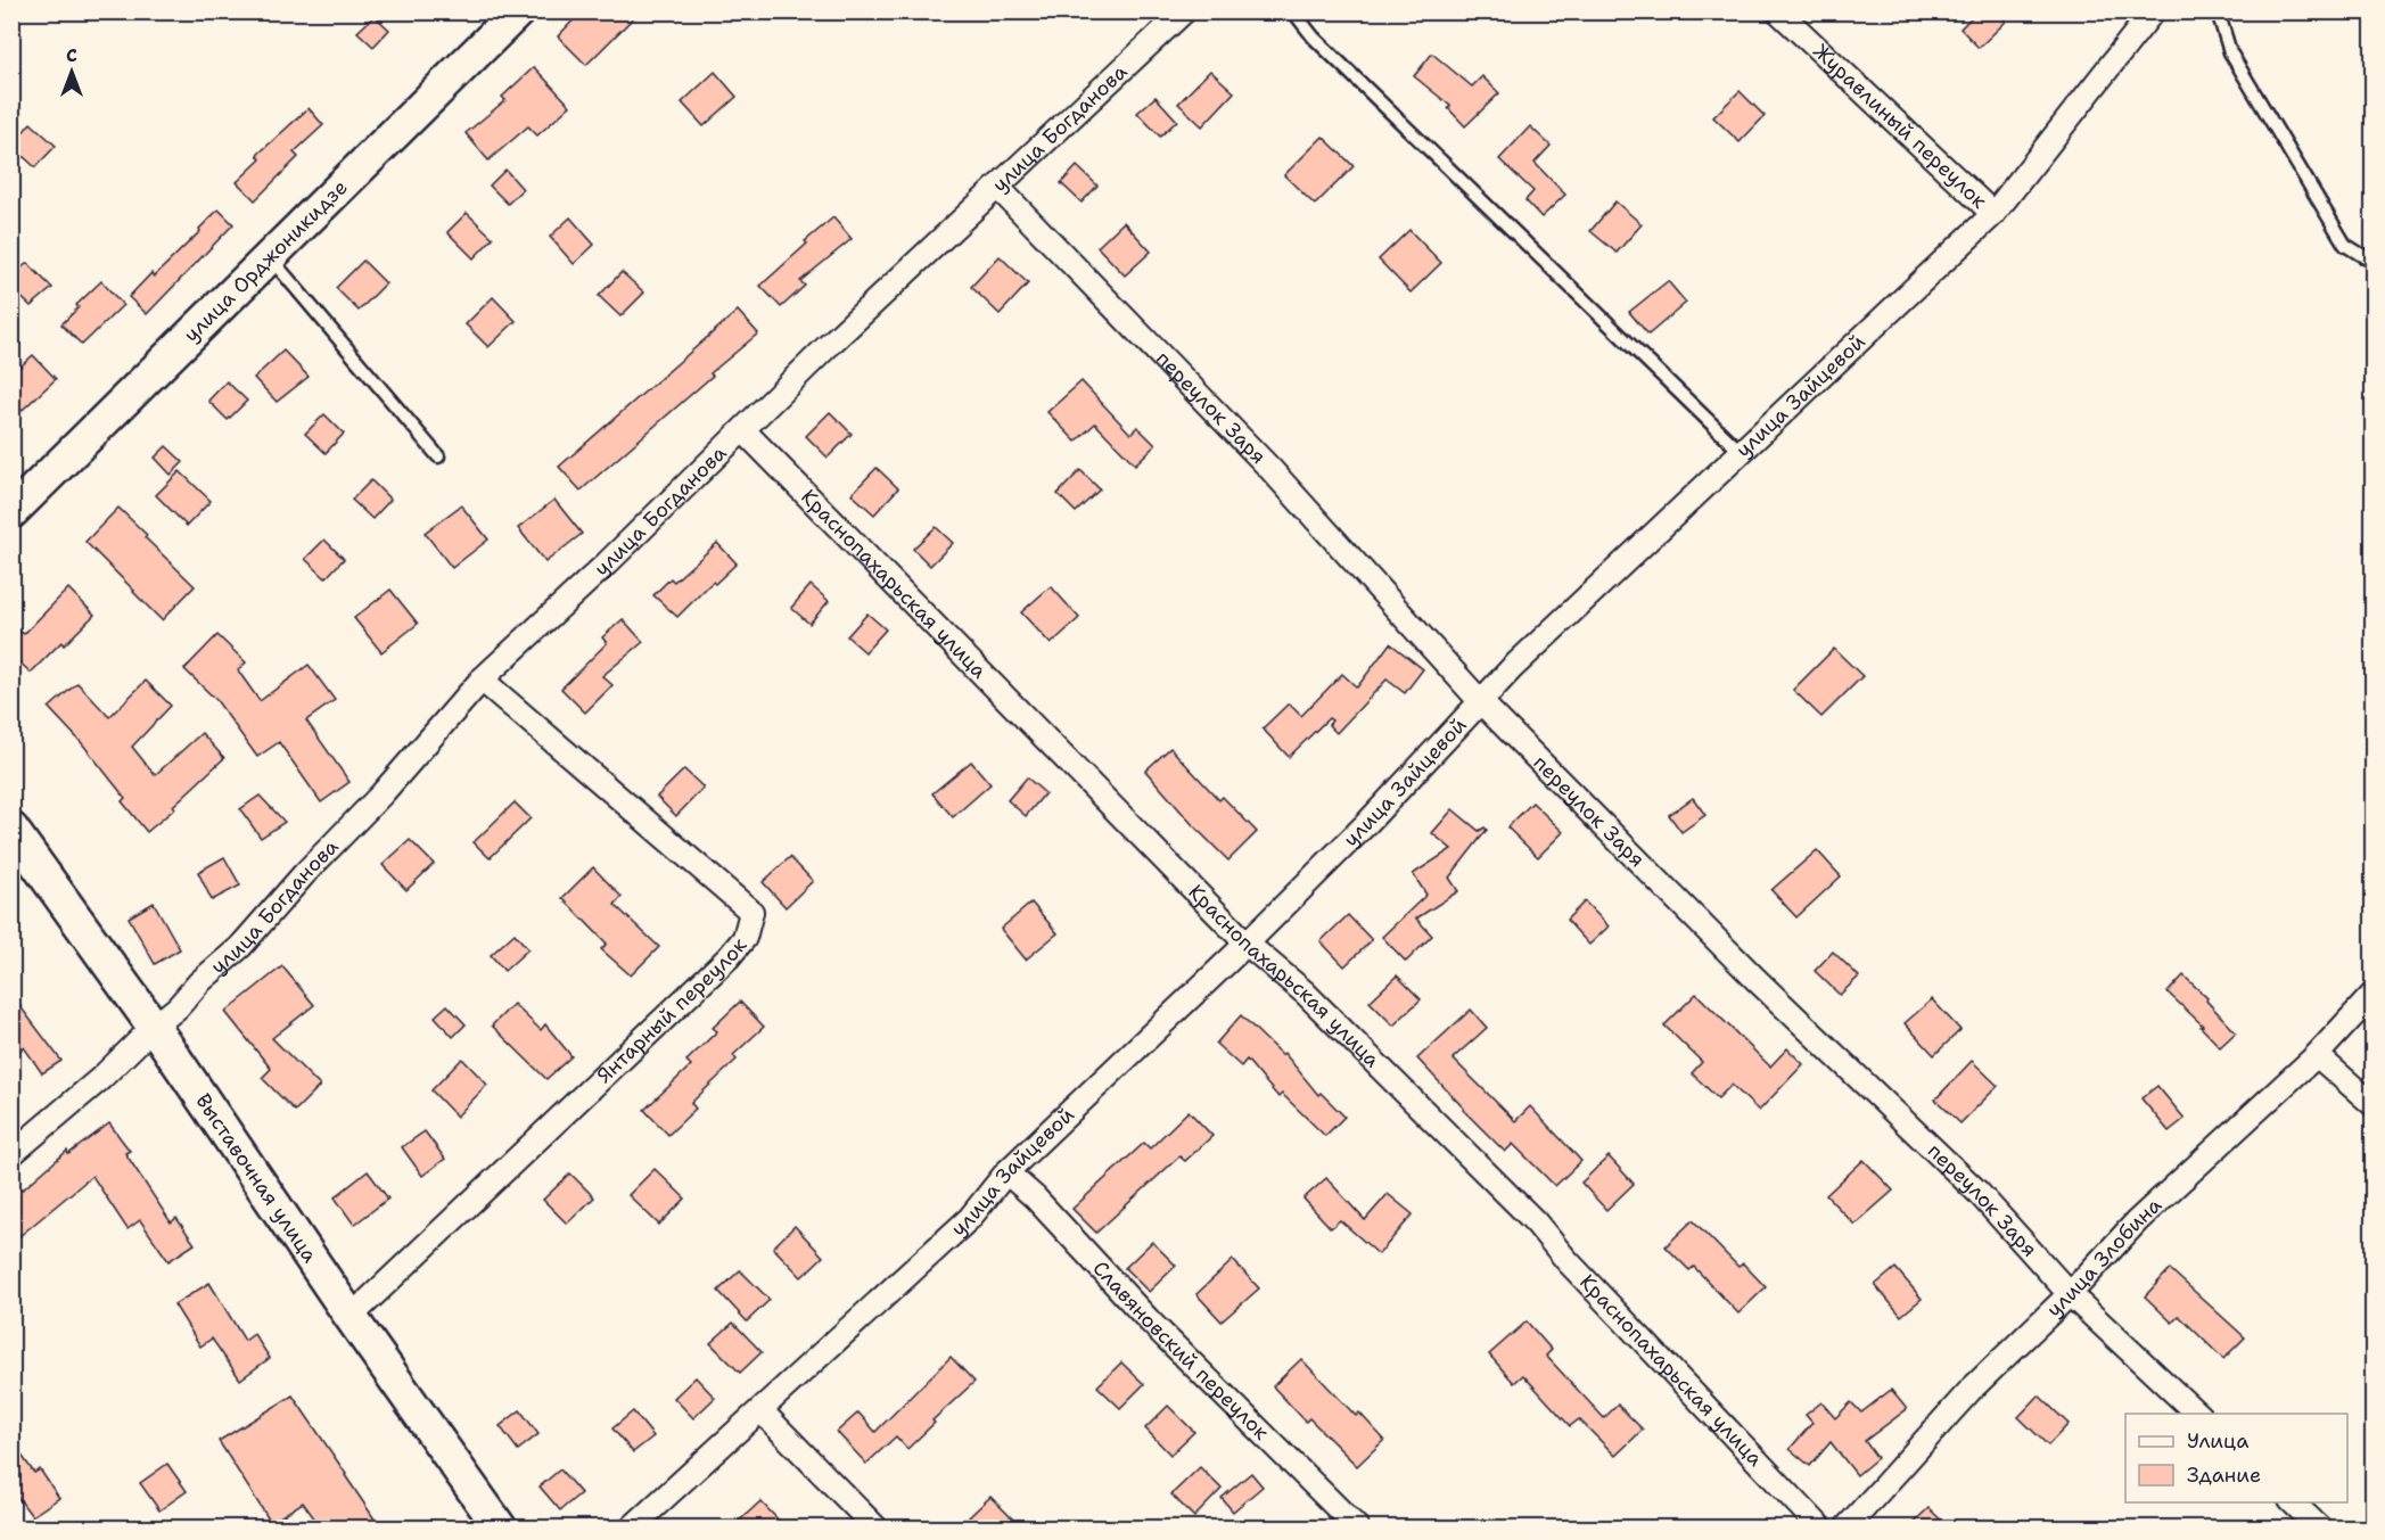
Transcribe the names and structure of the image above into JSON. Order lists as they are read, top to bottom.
{
  "streets": {
    "street": [
      "Журавлиный переулок",
      "улица Богданова",
      "улица Орджоникидзе",
      "улица Зайцевой",
      "переулок Заря",
      "Краснопахарьская улица",
      "Янтарный переулок",
      "Выставочная улица",
      "улица Злобина",
      "Славяновский переулок"
    ]
  },
  "crossings": [
    ["Журавлиный переулок", "улица Зайцевой"],
    ["улица Богданова", "переулок Заря"],
    ["улица Богданова", "Краснопахарьская улица"],
    ["улица Богданова", "Янтарный переулок"],
    ["улица Богданова", "Выставочная улица"],
    ["улица Зайцевой", "переулок Заря"],
    ["улица Зайцевой", "Краснопахарьская улица"],
    ["улица Зайцевой", "Славяновский переулок"],
    ["переулок Заря", "улица Злобина"],
    ["Янтарный переулок", "Выставочная улица"]
  ],
  "legend": ["Улица", "Здание"],
  "north": "top"
}
